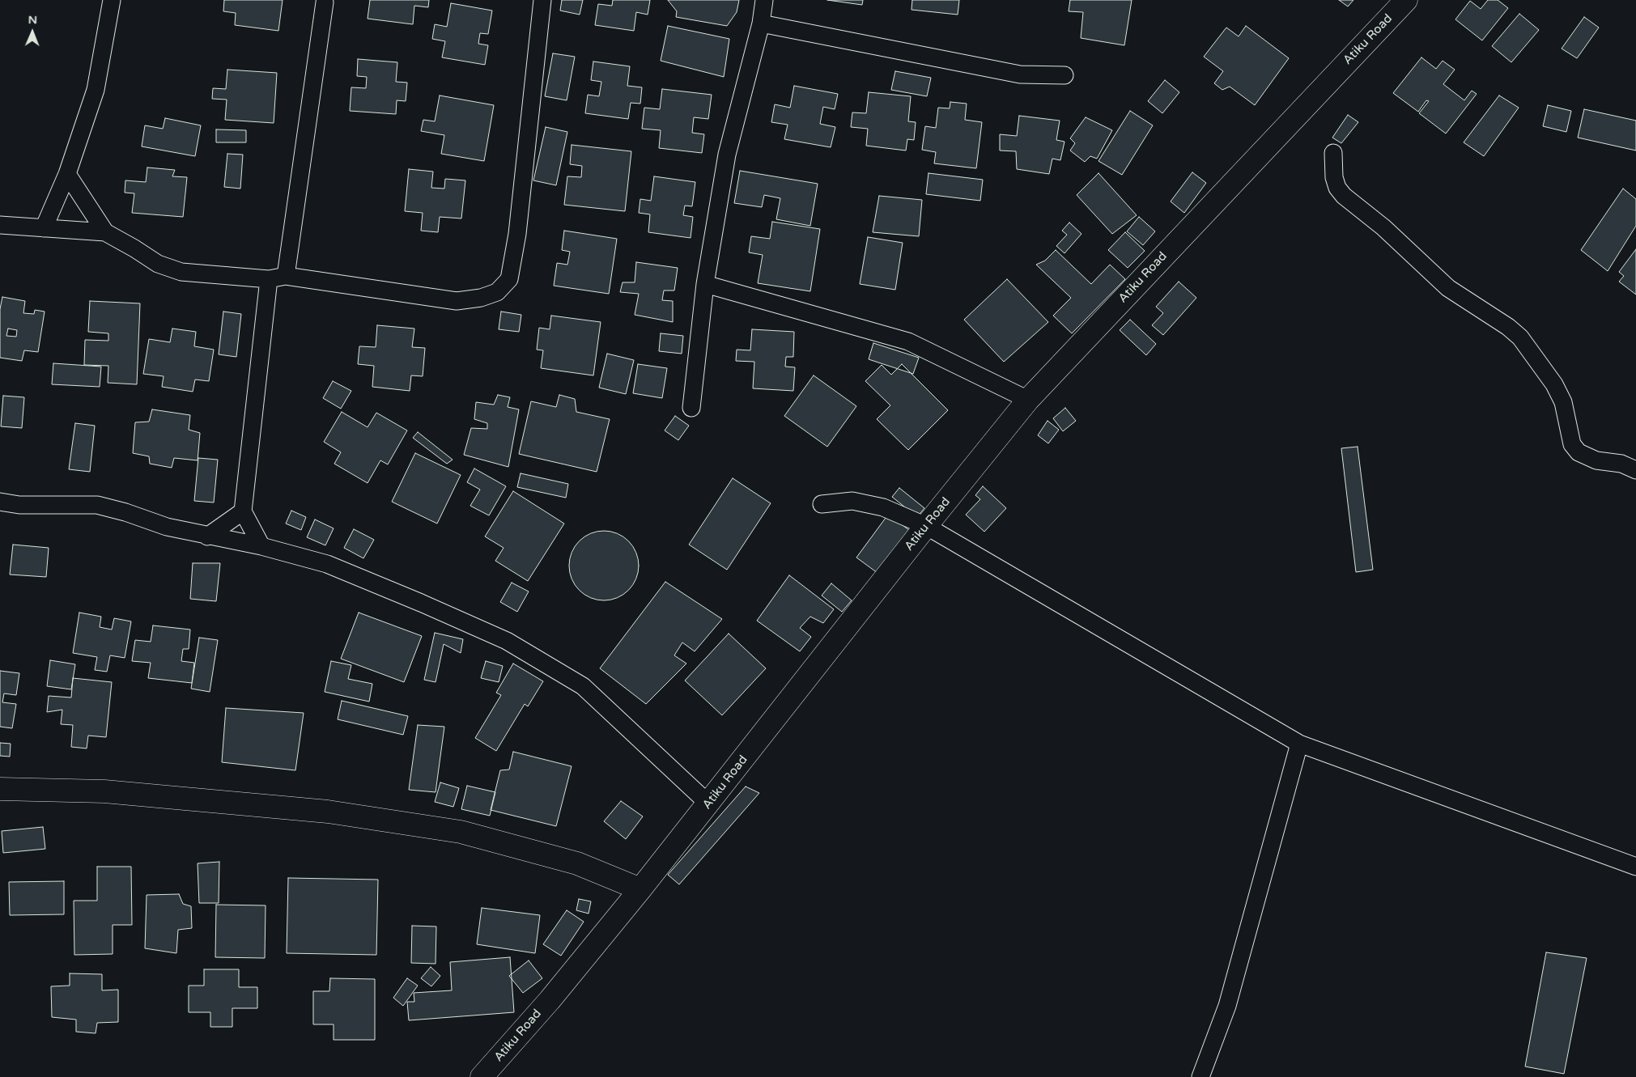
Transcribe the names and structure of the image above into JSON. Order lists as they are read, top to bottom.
{
  "streets": {
    "street": ["Atiku Road"]
  },
  "north": "top"
}
